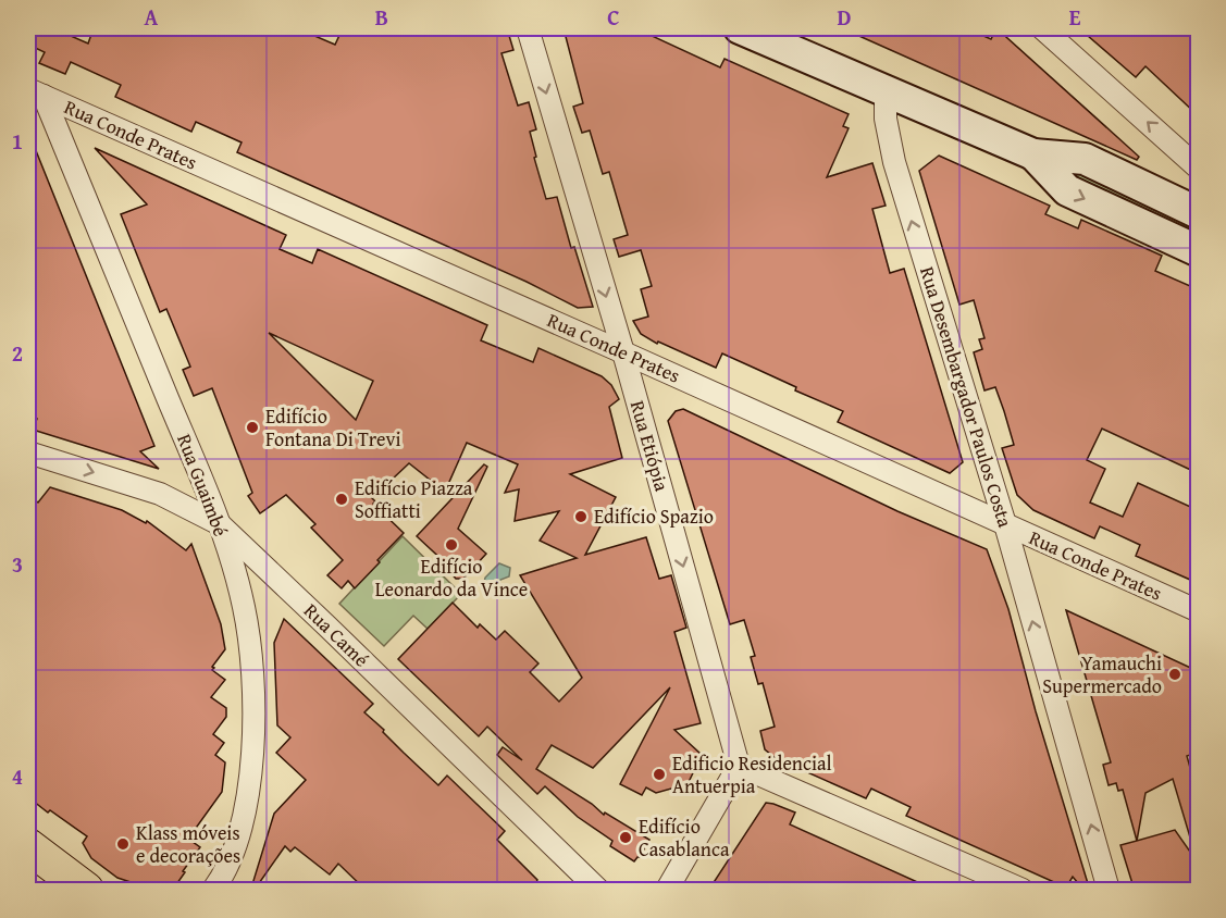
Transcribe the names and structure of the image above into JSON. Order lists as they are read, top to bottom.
{
  "streets": {
    "street": [
      "Rua Conde Prates",
      "Rua Desembargador Paulos Costa",
      "Rua Etiópia",
      "Rua Guaimbé",
      "Rua Camé"
    ]
  },
  "crossings": [
    ["Rua Conde Prates", "Rua Desembargador Paulos Costa"],
    ["Rua Conde Prates", "Rua Etiópia"],
    ["Rua Conde Prates", "Rua Guaimbé"],
    ["Rua Guaimbé", "Rua Camé"]
  ],
  "one_way": ["Rua Desembargador Paulos Costa", "Rua Etiópia"],
  "places": [
    "Edifício Fontana Di Trevi",
    "Edifício Piazza Soffiatti",
    "Edifício Spazio",
    "Edifício Leonardo da Vince",
    "Yamauchi Supermercado",
    "Edificio Residencial Antuerpia",
    "Edifício Casablanca",
    "Klass móveis e decorações"
  ],
  "grid": {
    "columns": [
      "A",
      "B",
      "C",
      "D",
      "E"
    ],
    "rows": [
      "1",
      "2",
      "3",
      "4"
    ]
  }
}
